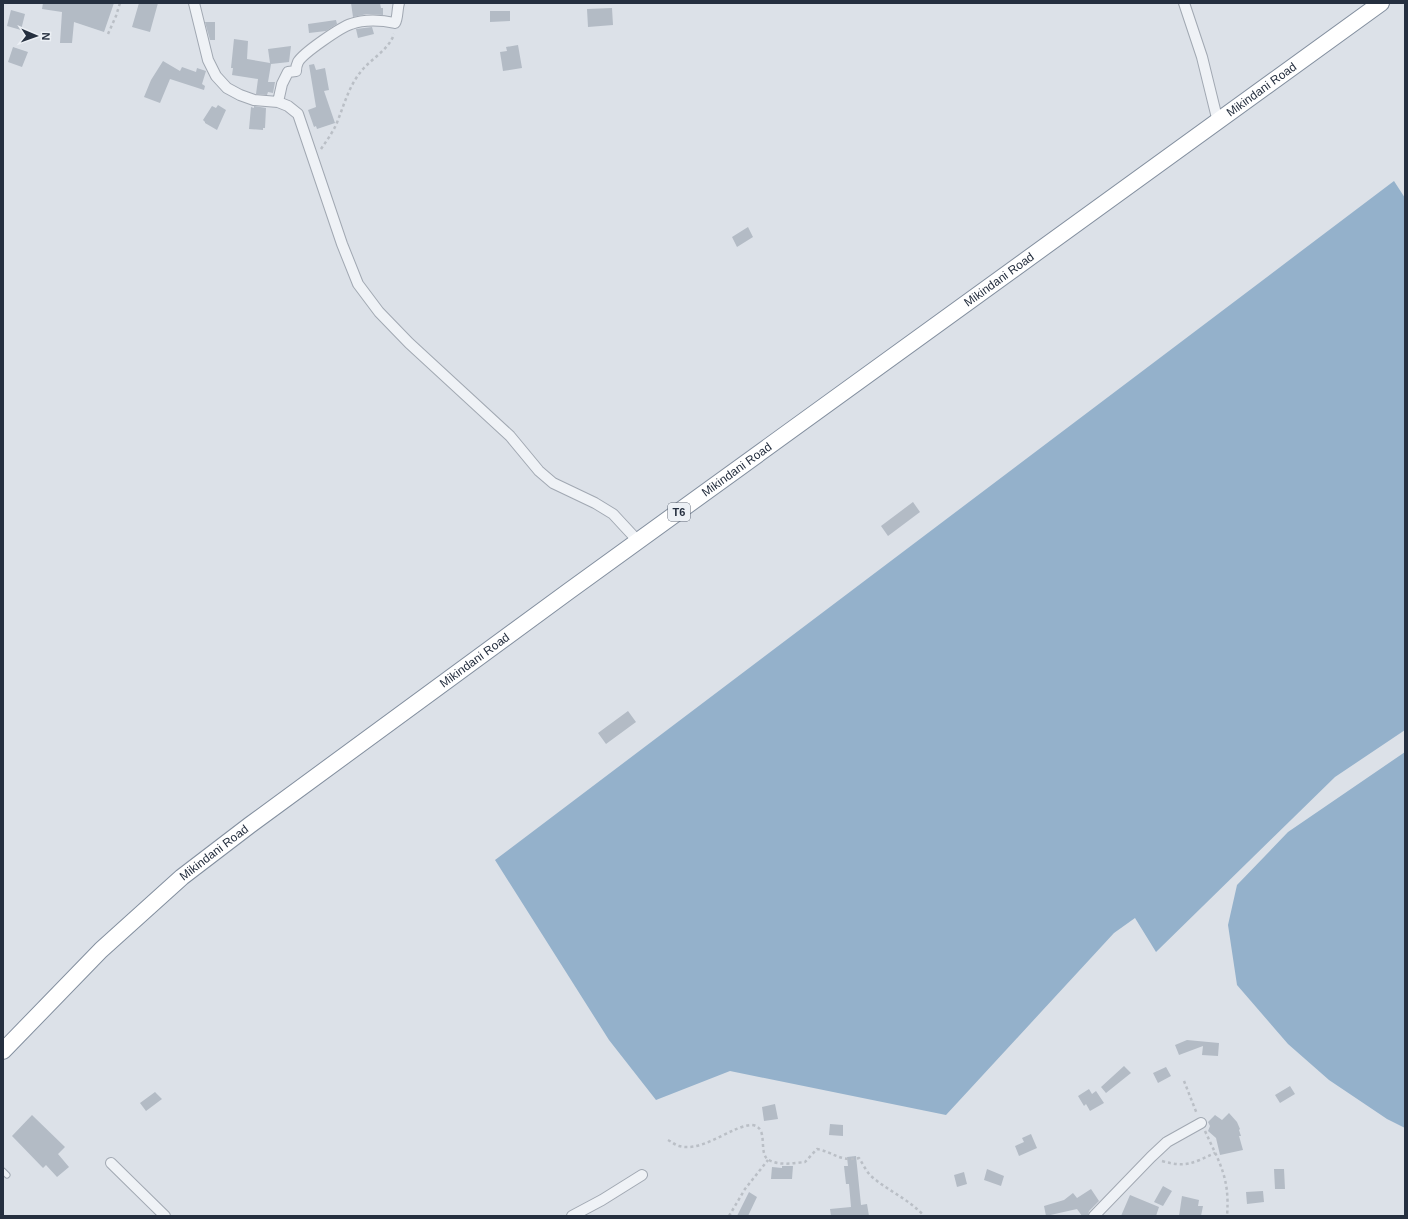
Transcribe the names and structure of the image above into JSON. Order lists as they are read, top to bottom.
{
  "streets": {
    "highway": ["Mikindani Road", "T6"]
  },
  "north": "right"
}
